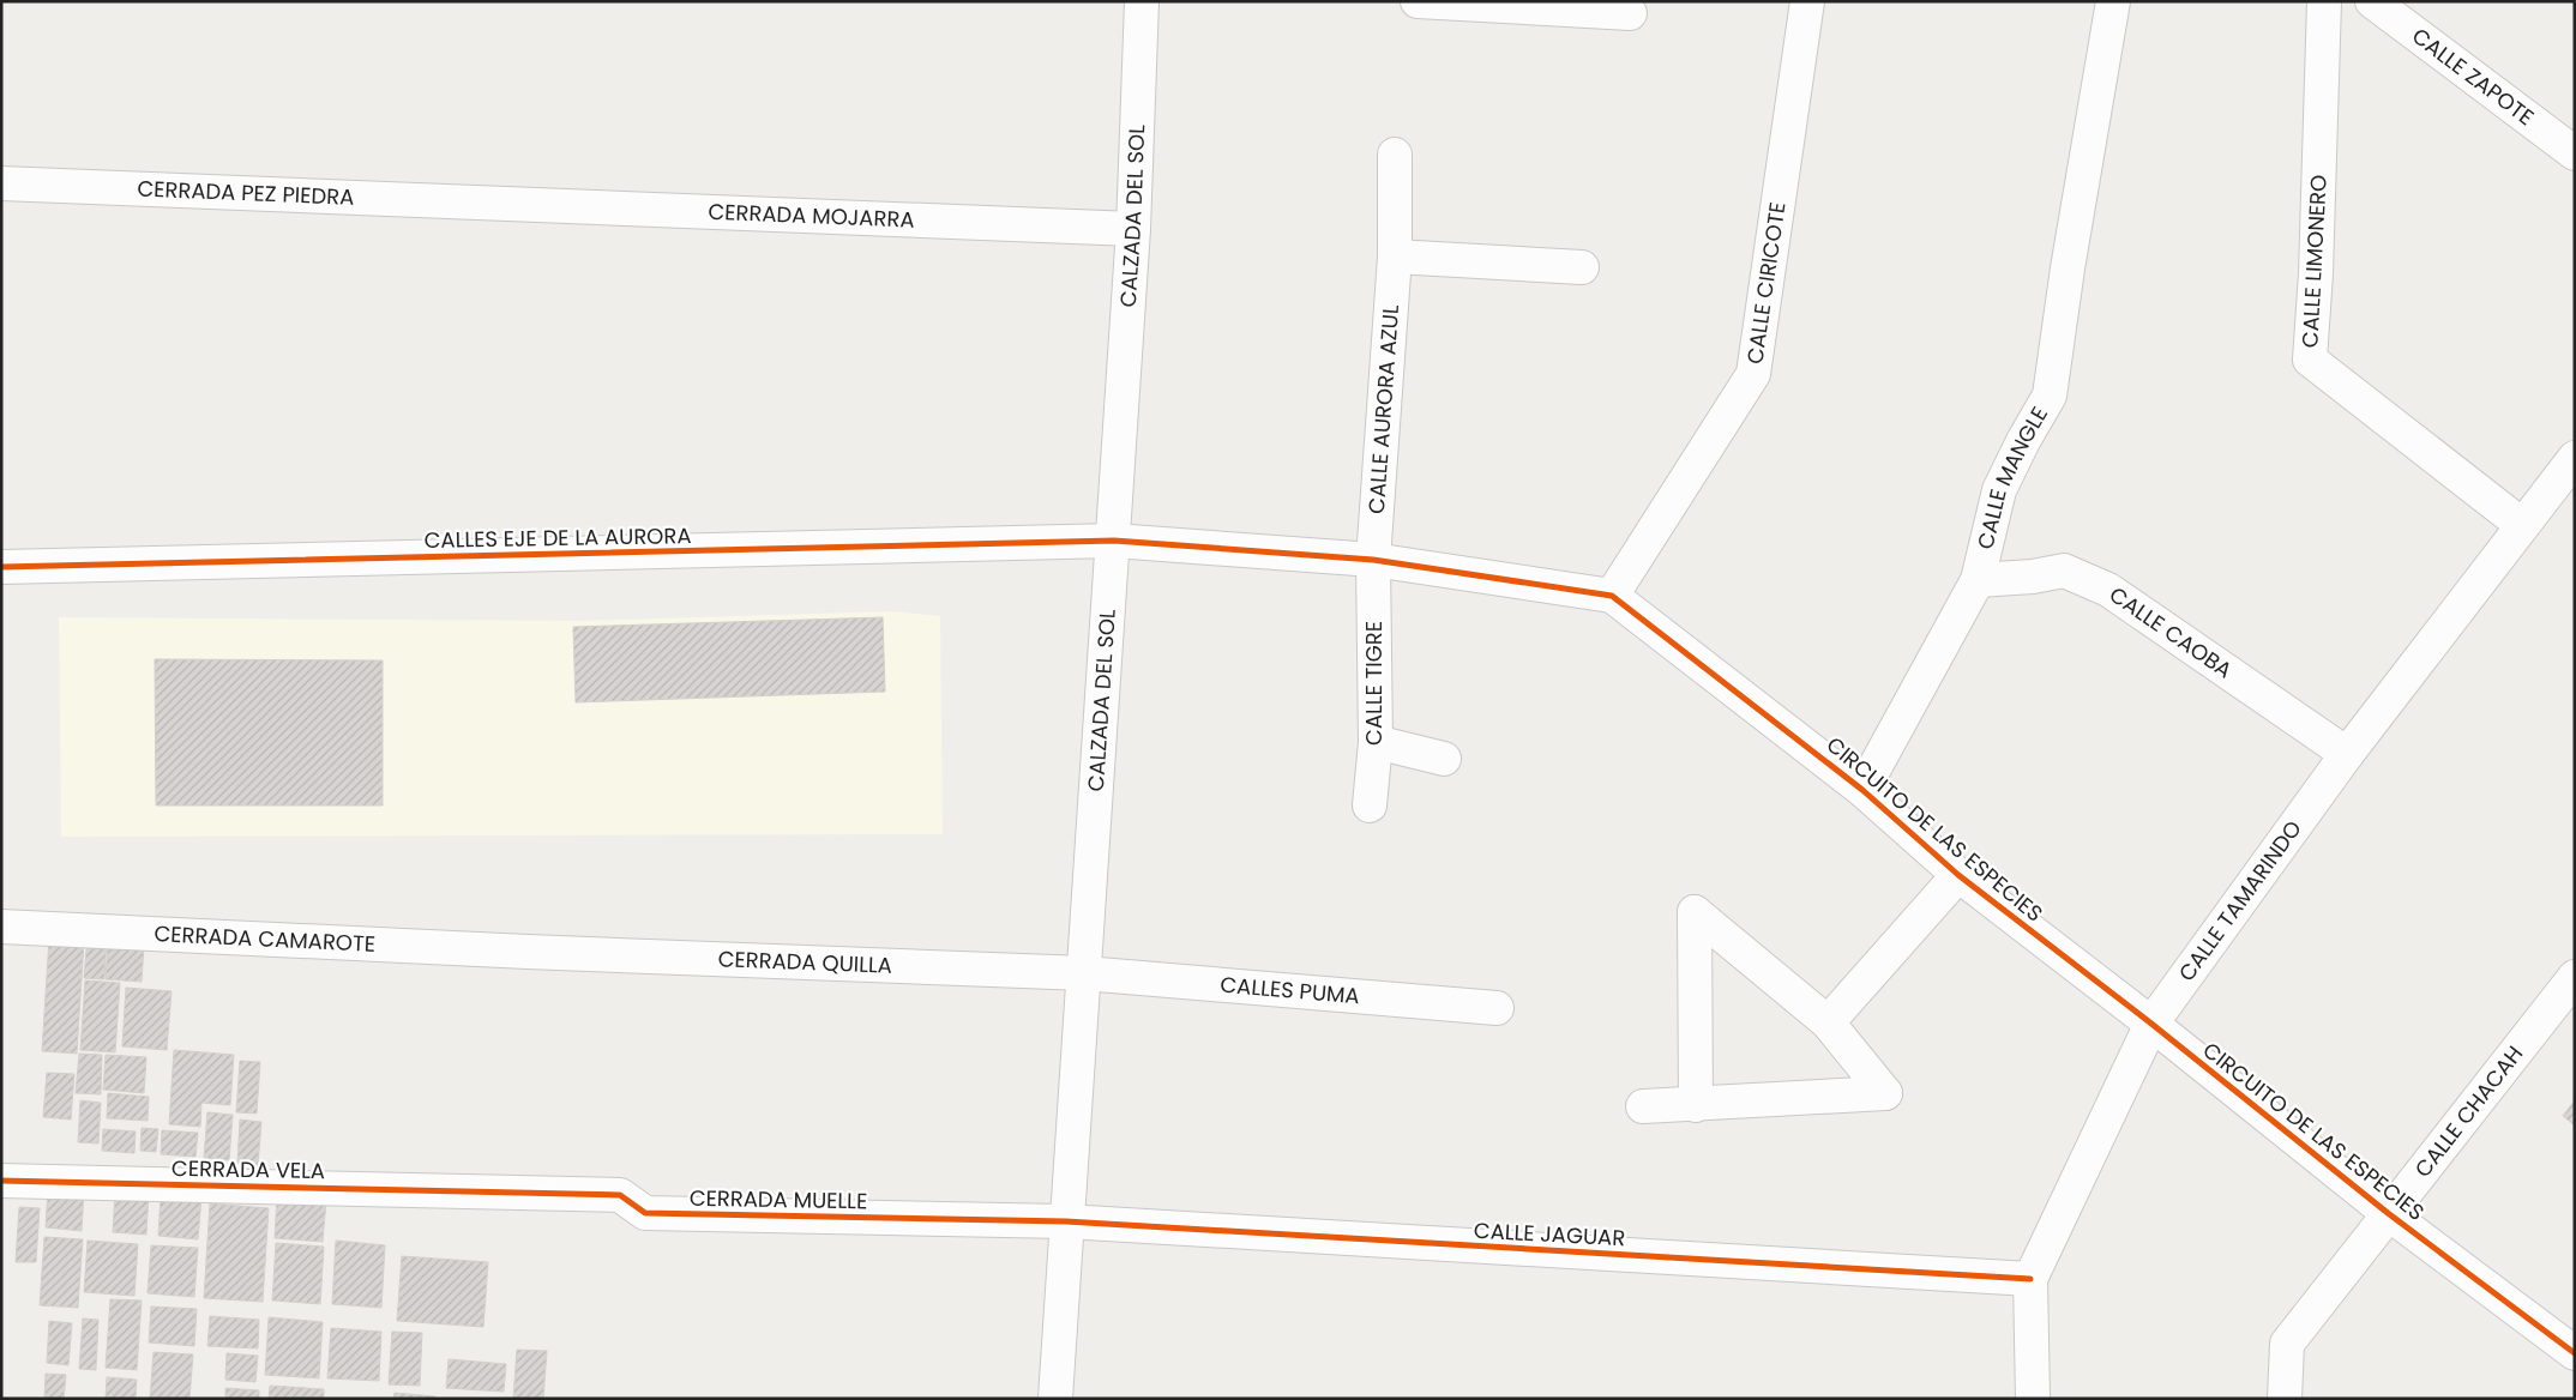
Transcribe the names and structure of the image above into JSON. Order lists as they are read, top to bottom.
{
  "streets": {
    "street": [
      "CALLE ZAPOTE",
      "CERRADA PEZ PIEDRA",
      "CALZADA DEL SOL",
      "CERRADA MOJARRA",
      "CALLE LIMONERO",
      "CALLE CIRICOTE",
      "CALLE AURORA AZUL",
      "CALLE MANGLE",
      "CALLES EJE DE LA AURORA",
      "CALLE CAOBA",
      "CALLE TIGRE",
      "CIRCUITO DE LAS ESPECIES",
      "CALLE TAMARINDO",
      "CERRADA CAMAROTE",
      "CERRADA QUILLA",
      "CALLES PUMA",
      "CALLE CHACAH",
      "CERRADA VELA",
      "CERRADA MUELLE",
      "CALLE JAGUAR"
    ]
  },
  "crossings": [
    ["CERRADA PEZ PIEDRA", "CERRADA MOJARRA"],
    ["CALZADA DEL SOL", "CERRADA MOJARRA"],
    ["CALZADA DEL SOL", "CALLES EJE DE LA AURORA"],
    ["CALZADA DEL SOL", "CIRCUITO DE LAS ESPECIES"],
    ["CALZADA DEL SOL", "CERRADA QUILLA"],
    ["CALZADA DEL SOL", "CALLES PUMA"],
    ["CALZADA DEL SOL", "CERRADA MUELLE"],
    ["CALZADA DEL SOL", "CALLE JAGUAR"],
    ["CALLE LIMONERO", "CALLE TAMARINDO"],
    ["CALLE CIRICOTE", "CIRCUITO DE LAS ESPECIES"],
    ["CALLE AURORA AZUL", "CALLE TIGRE"],
    ["CALLE AURORA AZUL", "CIRCUITO DE LAS ESPECIES"],
    ["CALLE MANGLE", "CALLE CAOBA"],
    ["CALLE MANGLE", "CIRCUITO DE LAS ESPECIES"],
    ["CALLES EJE DE LA AURORA", "CIRCUITO DE LAS ESPECIES"],
    ["CALLE CAOBA", "CALLE TAMARINDO"],
    ["CALLE TIGRE", "CIRCUITO DE LAS ESPECIES"],
    ["CIRCUITO DE LAS ESPECIES", "CALLE TAMARINDO"],
    ["CIRCUITO DE LAS ESPECIES", "CALLE CHACAH"],
    ["CALLE TAMARINDO", "CALLE JAGUAR"],
    ["CERRADA CAMAROTE", "CERRADA QUILLA"],
    ["CERRADA QUILLA", "CALLES PUMA"],
    ["CERRADA VELA", "CERRADA MUELLE"],
    ["CERRADA MUELLE", "CALLE JAGUAR"]
  ]
}
